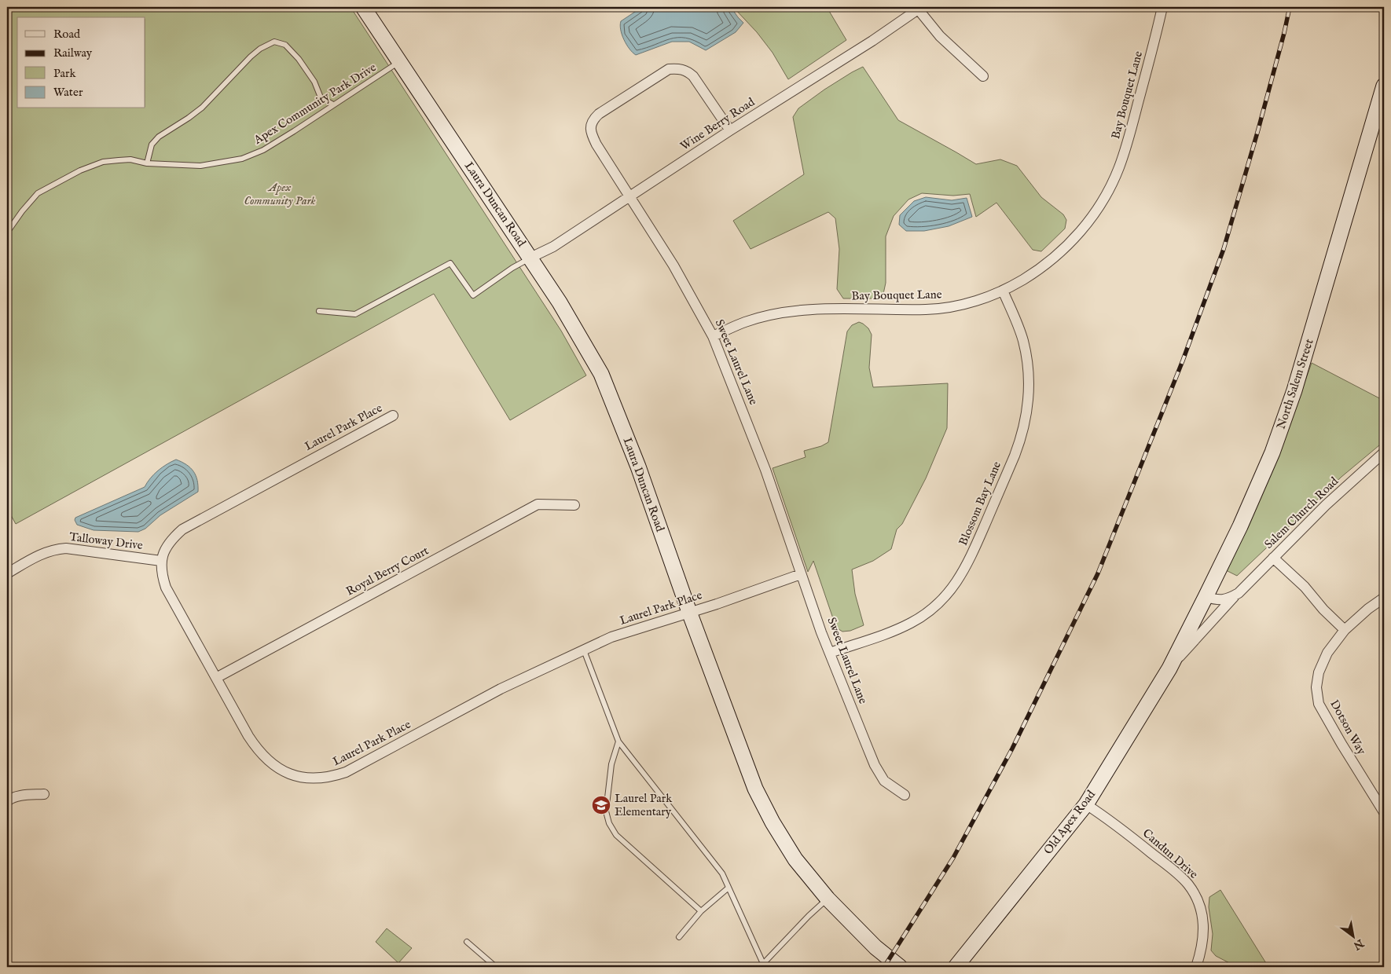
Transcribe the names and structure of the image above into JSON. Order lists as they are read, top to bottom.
{
  "streets": {
    "street": [
      "Bay Bouquet Lane",
      "Wine Berry Road",
      "Laura Duncan Road",
      "Sweet Laurel Lane",
      "North Salem Street",
      "Laurel Park Place",
      "Blossom Bay Lane",
      "Salem Church Road",
      "Talloway Drive",
      "Royal Berry Court",
      "Dotson Way",
      "Old Apex Road",
      "Candun Drive"
    ],
    "lane": ["Apex Community Park Drive"]
  },
  "crossings": [
    ["Bay Bouquet Lane", "Sweet Laurel Lane"],
    ["Bay Bouquet Lane", "Blossom Bay Lane"],
    ["Apex Community Park Drive", "Laura Duncan Road"],
    ["Wine Berry Road", "Laura Duncan Road"],
    ["Wine Berry Road", "Sweet Laurel Lane"],
    ["Laura Duncan Road", "Laurel Park Place"],
    ["Sweet Laurel Lane", "Laurel Park Place"],
    ["Sweet Laurel Lane", "Blossom Bay Lane"],
    ["North Salem Street", "Salem Church Road"],
    ["North Salem Street", "Old Apex Road"],
    ["Laurel Park Place", "Talloway Drive"],
    ["Laurel Park Place", "Royal Berry Court"],
    ["Salem Church Road", "Old Apex Road"],
    ["Old Apex Road", "Candun Drive"]
  ],
  "parks": ["Apex Community Park"],
  "places": {
    "school or university": ["Laurel Park Elementary"]
  },
  "legend": [
    "Road",
    "Railway",
    "Park",
    "Water"
  ],
  "north": "bottom right"
}
